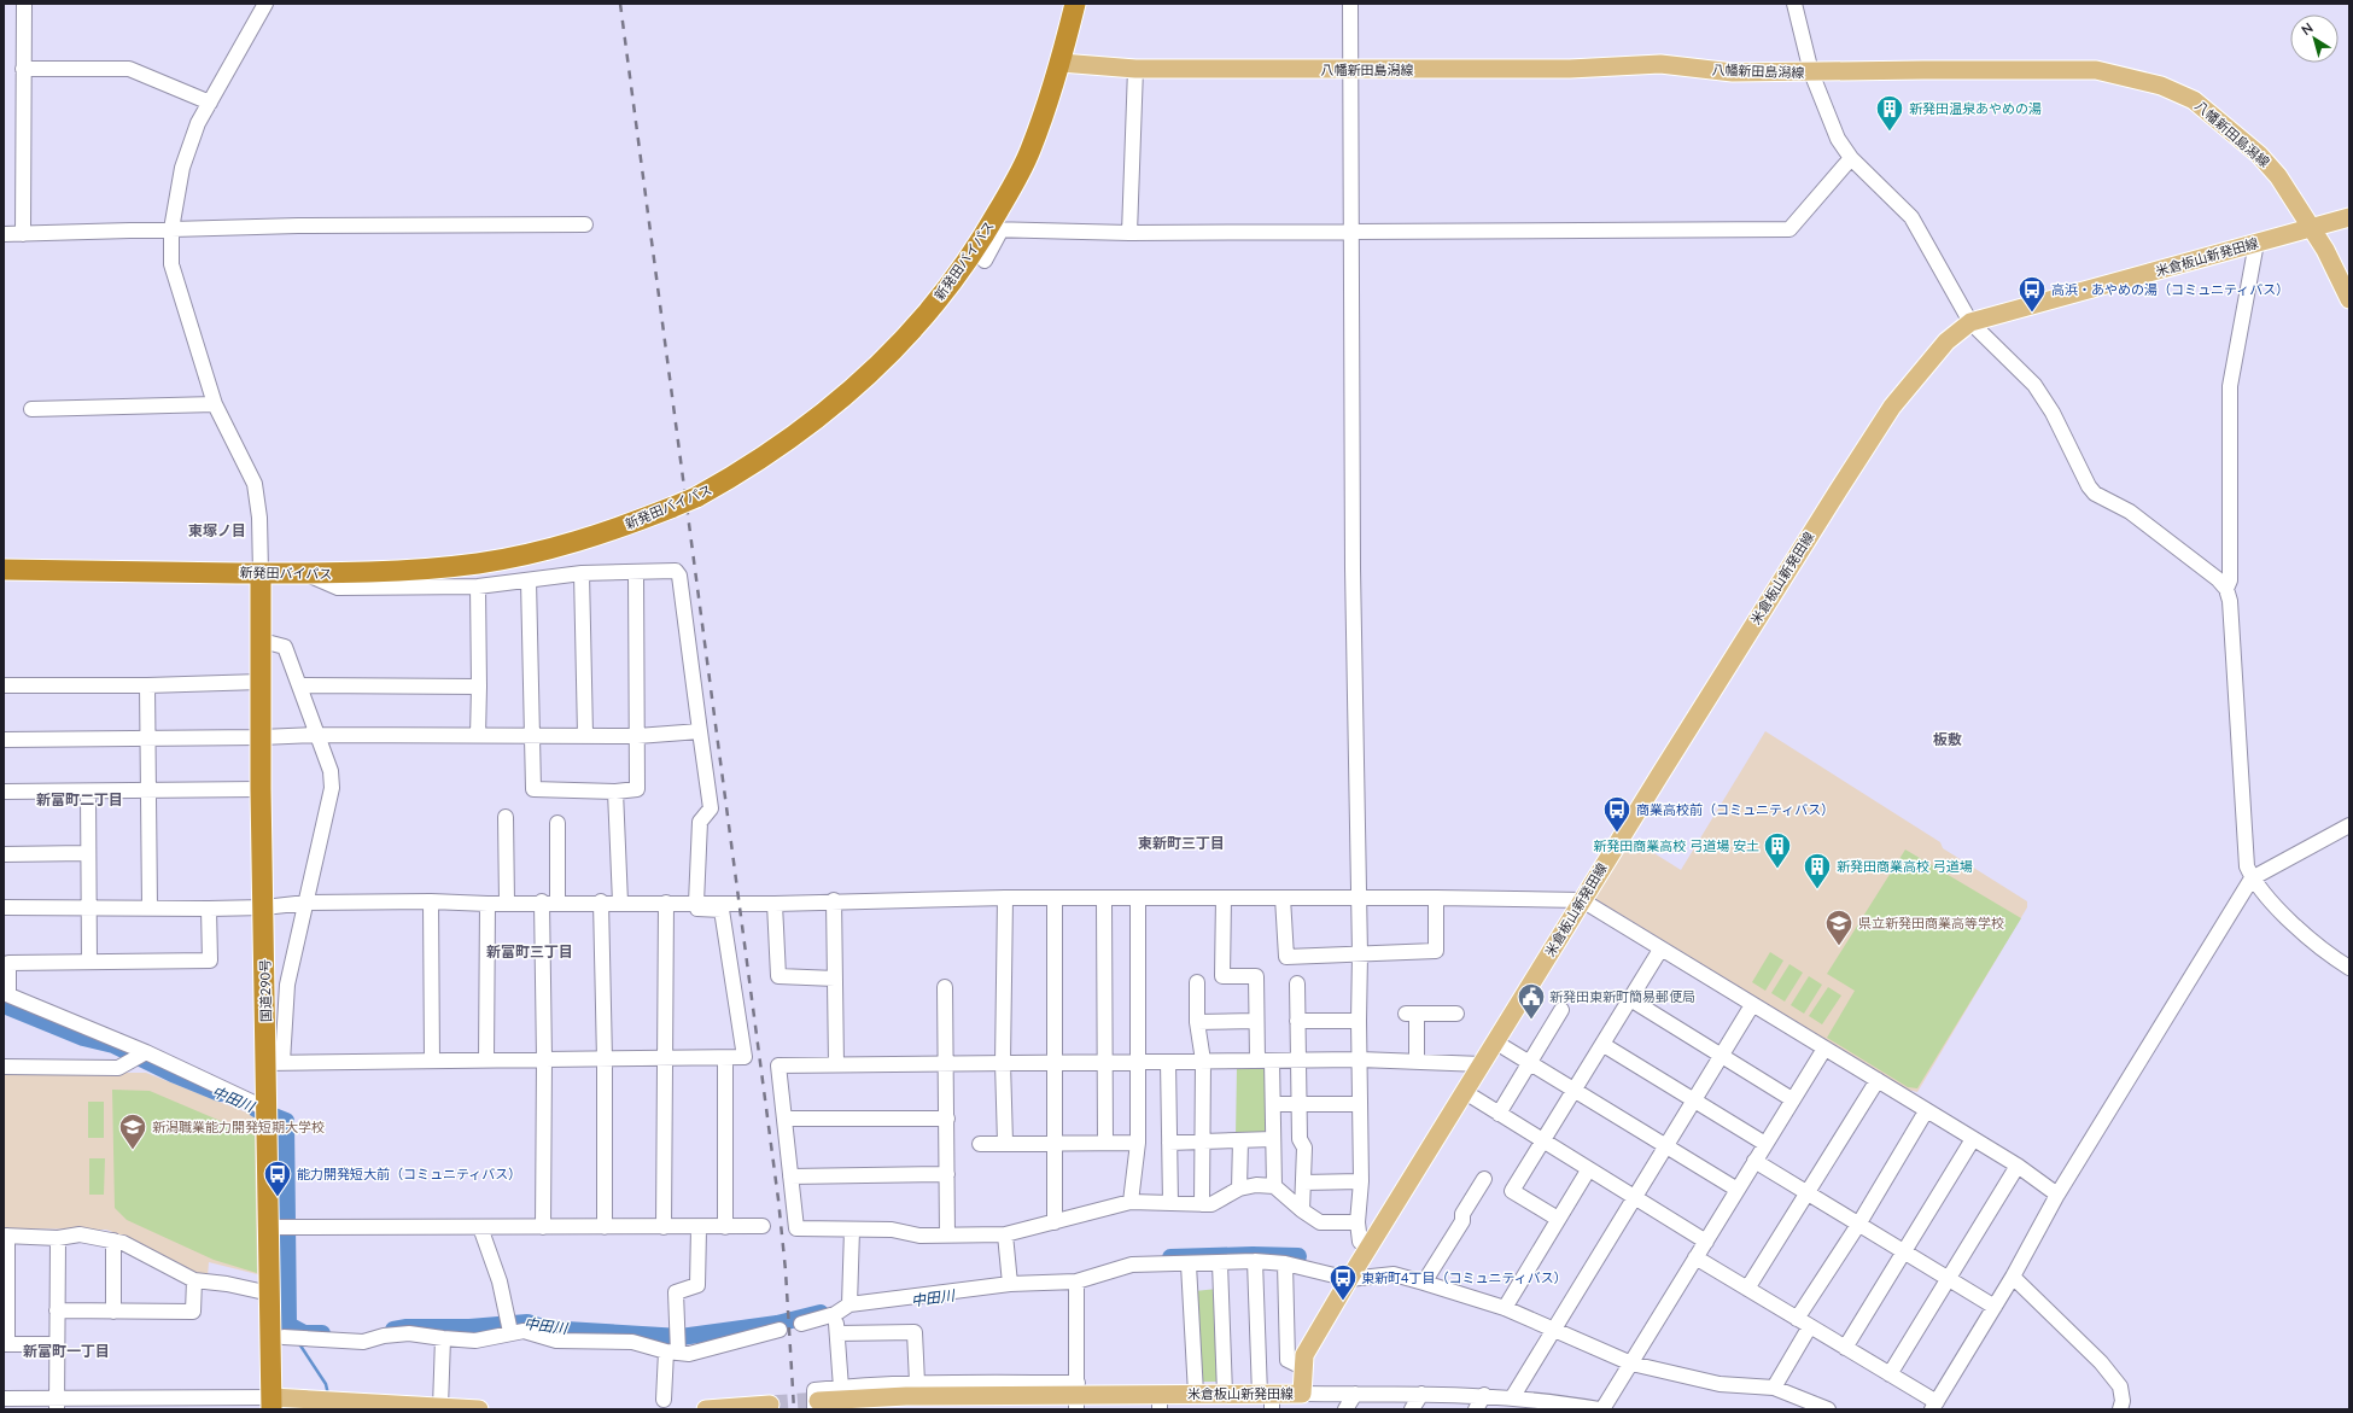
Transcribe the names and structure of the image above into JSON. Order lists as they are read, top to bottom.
{
  "streets": {
    "highway": ["新発田バイパス", "国道290号"],
    "main road": ["八幡新田島潟線", "米倉板山新発田線"]
  },
  "crossings": [
    ["八幡新田島潟線", "米倉板山新発田線"],
    ["八幡新田島潟線", "新発田バイパス"],
    ["新発田バイパス", "国道290号"]
  ],
  "districts": [
    "東塚ノ目",
    "板敷",
    "新富町二丁目",
    "東新町三丁目",
    "新富町三丁目",
    "新富町一丁目"
  ],
  "water": ["中田川"],
  "places": {
    "building": ["新発田温泉あやめの湯", "新発田商業高校 弓道場 安土", "新発田商業高校 弓道場"],
    "bus stop": [
      "高浜・あやめの湯（コミュニティバス）",
      "商業高校前（コミュニティバス）",
      "能力開発短大前（コミュニティバス）",
      "東新町4丁目（コミュニティバス）"
    ],
    "school or university": ["県立新発田商業高等学校", "新潟職業能力開発短期大学校"],
    "public building": ["新発田東新町簡易郵便局"]
  },
  "north": "top left"
}
